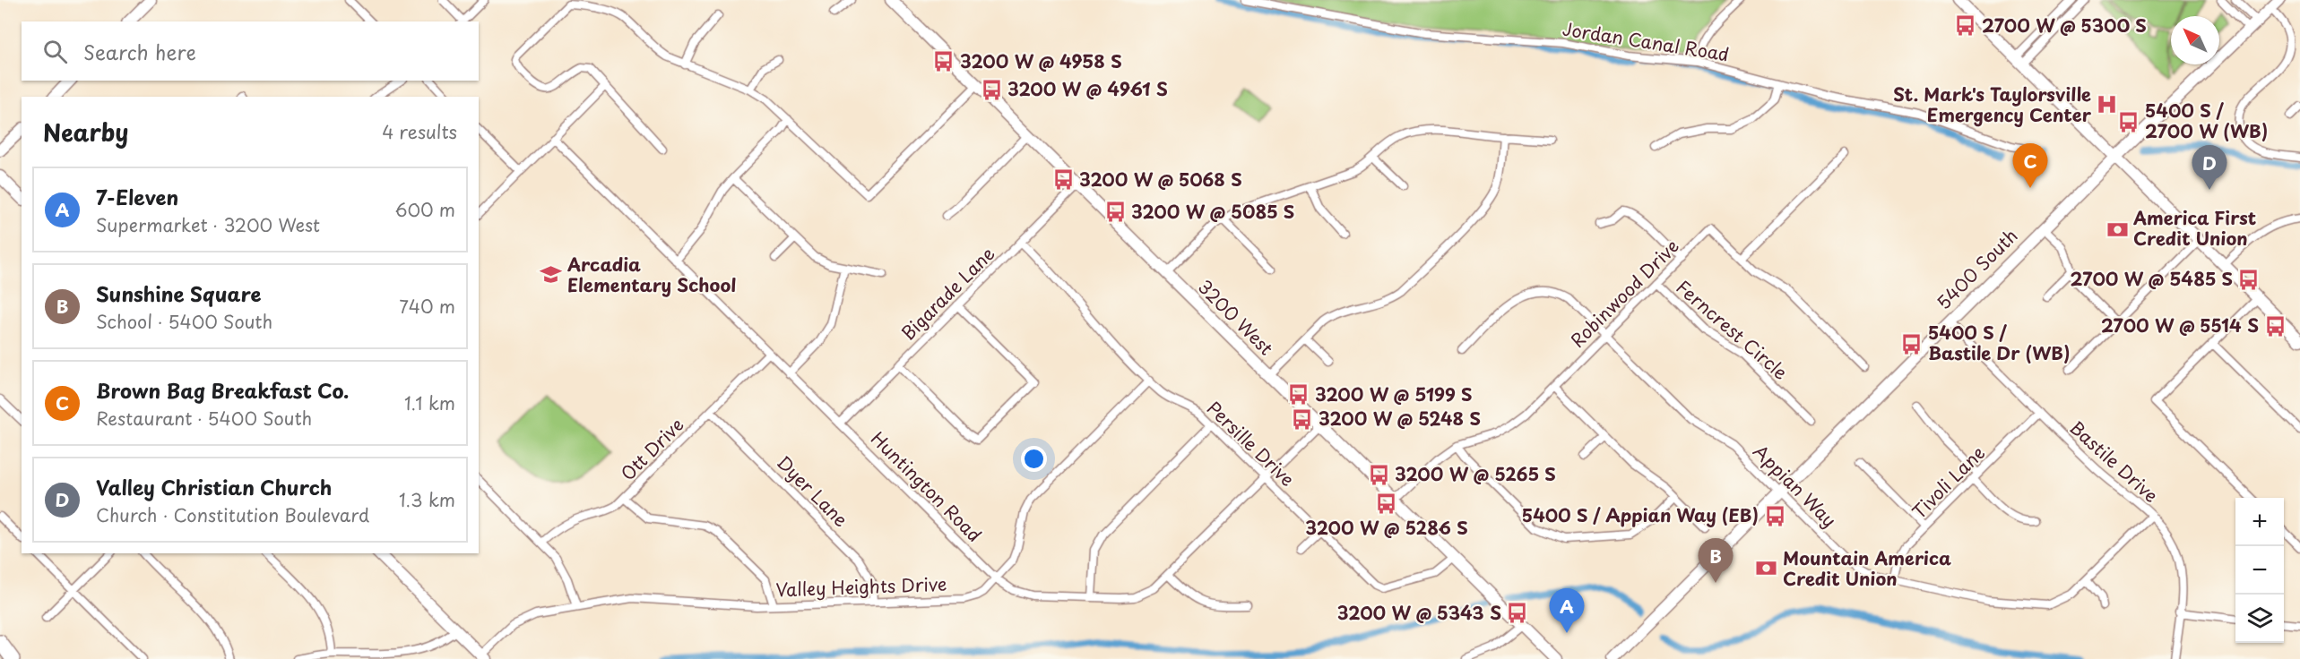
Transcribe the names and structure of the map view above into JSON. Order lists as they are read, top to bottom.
{
  "streets": {
    "main road": ["5400 South", "3200 West"],
    "street": [
      "Jordan Canal Road",
      "Bigarade Lane",
      "Robinwood Drive",
      "Ferncrest Circle",
      "Persille Drive",
      "Ott Drive",
      "Bastile Drive",
      "Tivoli Lane",
      "Appian Way",
      "Huntington Road",
      "Dyer Lane",
      "Valley Heights Drive"
    ]
  },
  "crossings": [
    ["5400 South", "Bastile Drive"],
    ["5400 South", "Appian Way"],
    ["Bigarade Lane", "3200 West"],
    ["Bigarade Lane", "Persille Drive"],
    ["Bigarade Lane", "Huntington Road"],
    ["Robinwood Drive", "3200 West"],
    ["Robinwood Drive", "Ferncrest Circle"],
    ["Robinwood Drive", "Appian Way"],
    ["3200 West", "Persille Drive"],
    ["3200 West", "Huntington Road"],
    ["Persille Drive", "Huntington Road"],
    ["Persille Drive", "Valley Heights Drive"],
    ["Ott Drive", "Huntington Road"],
    ["Ott Drive", "Dyer Lane"],
    ["Bastile Drive", "Tivoli Lane"],
    ["Bastile Drive", "Appian Way"],
    ["Tivoli Lane", "Appian Way"],
    ["Huntington Road", "Valley Heights Drive"],
    ["Dyer Lane", "Valley Heights Drive"]
  ],
  "places": {
    "bus stop": [
      "2700 W @ 5300 S",
      "3200 W @ 4958 S",
      "3200 W @ 4961 S",
      "5400 S / 2700 W (WB)",
      "3200 W @ 5068 S",
      "3200 W @ 5085 S",
      "2700 W @ 5485 S",
      "2700 W @ 5514 S",
      "5400 S / Bastile Dr (WB)",
      "3200 W @ 5199 S",
      "3200 W @ 5248 S",
      "3200 W @ 5265 S",
      "3200 W @ 5286 S",
      "5400 S / Appian Way (EB)",
      "3200 W @ 5343 S"
    ],
    "hospital": ["St. Mark's Taylorsville Emergency Center"],
    "bank": ["America First Credit Union", "Mountain America Credit Union"],
    "school or university": ["Arcadia Elementary School"]
  },
  "north": "top left",
  "page": {
    "search": "Search here",
    "heading": ["Nearby", "4 results"],
    "pins": [
      "C",
      "D",
      "B",
      "A"
    ],
    "list": [
      {
        "mark": "A",
        "name": "7-Eleven",
        "note": "Supermarket · 3200 West",
        "value": "600 m"
      },
      {
        "mark": "B",
        "name": "Sunshine Square",
        "note": "School · 5400 South",
        "value": "740 m"
      },
      {
        "mark": "C",
        "name": "Brown Bag Breakfast Co.",
        "note": "Restaurant · 5400 South",
        "value": "1.1 km"
      },
      {
        "mark": "D",
        "name": "Valley Christian Church",
        "note": "Church · Constitution Boulevard",
        "value": "1.3 km"
      }
    ],
    "map_buttons": ["+", "−"]
  }
}
